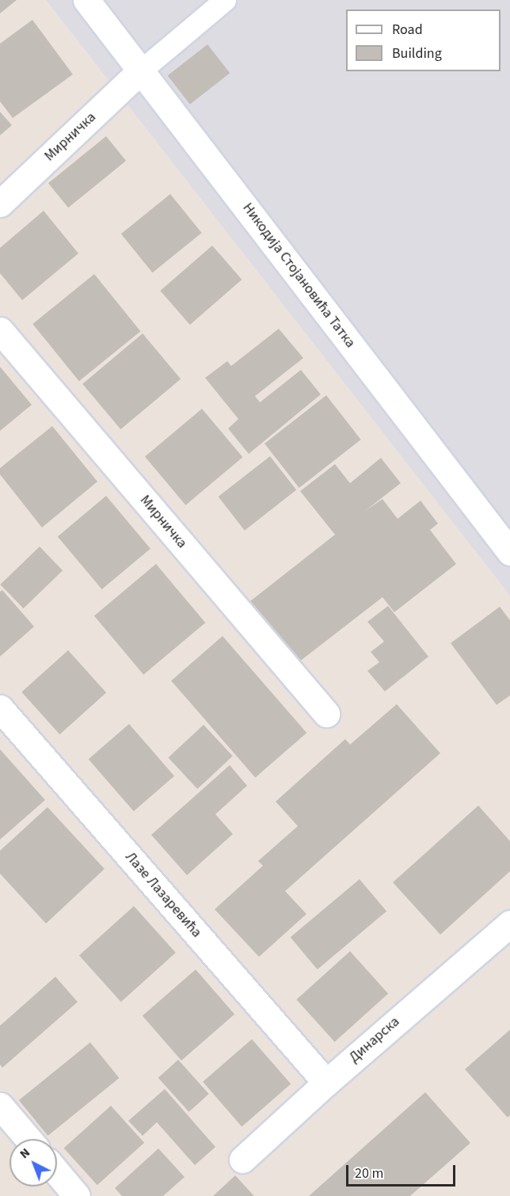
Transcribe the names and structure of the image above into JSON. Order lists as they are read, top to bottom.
{
  "streets": {
    "street": [
      "Мирничка",
      "Никодија Стојановића Татка",
      "Лазе Лазаревића",
      "Динарска"
    ]
  },
  "crossings": [
    ["Мирничка", "Никодија Стојановића Татка"],
    ["Лазе Лазаревића", "Динарска"]
  ],
  "legend": ["Road", "Building"],
  "scale_bar": "20 m",
  "north": "top left"
}
